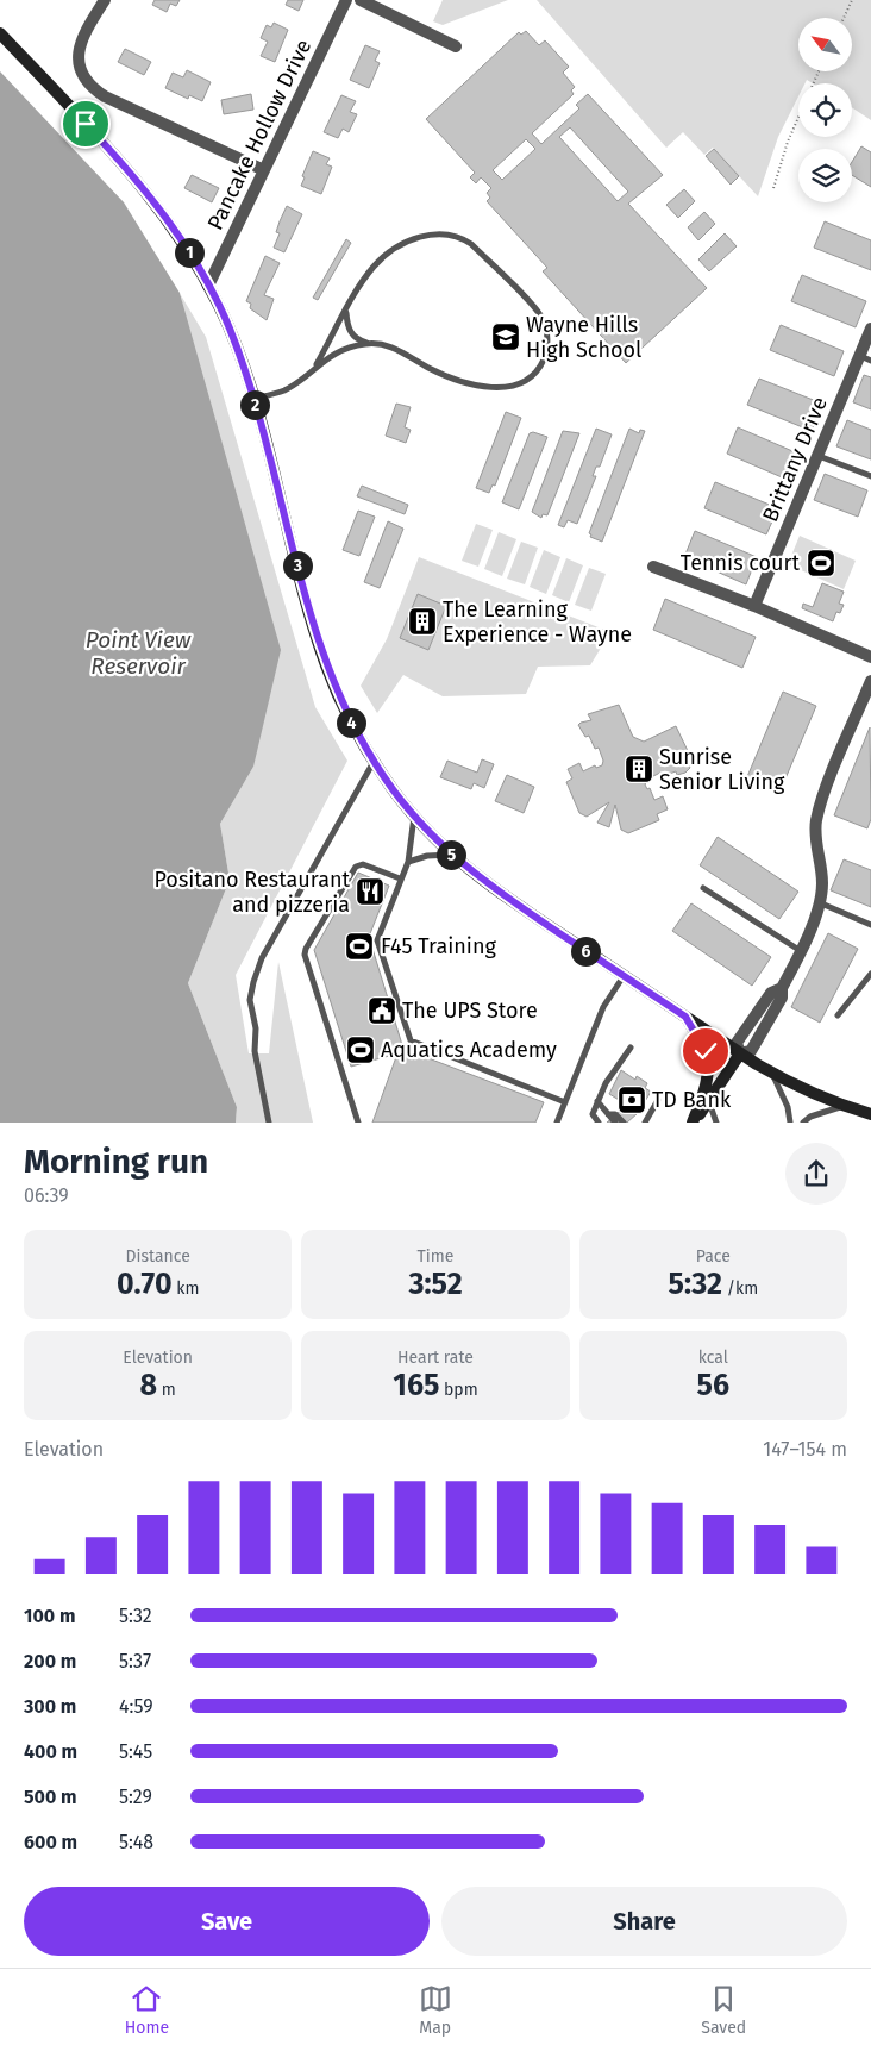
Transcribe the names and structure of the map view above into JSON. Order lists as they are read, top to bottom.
{
  "streets": {
    "street": ["Pancake Hollow Drive", "Brittany Drive"]
  },
  "water": ["Point View Reservoir"],
  "places": {
    "school or university": ["Wayne Hills High School"],
    "sports": ["Tennis court", "F45 Training", "Aquatics Academy"],
    "building": ["The Learning Experience - Wayne", "Sunrise Senior Living"],
    "restaurant": ["Positano Restaurant and pizzeria"],
    "public building": ["The UPS Store"],
    "bank": ["TD Bank"]
  },
  "north": "top left",
  "page": {
    "pins": [
      "1",
      "2",
      "3",
      "4",
      "5",
      "6"
    ],
    "heading": ["Morning run", "06:39"],
    "stats": [
      ["Distance", "0.70 km"],
      ["Time", "3:52"],
      ["Pace", "5:32 /km"],
      ["Elevation", "8 m"],
      ["Heart rate", "165 bpm"],
      ["kcal", "56"]
    ],
    "chart": ["Elevation", "147–154 m"],
    "list": [
      {
        "name": "100 m",
        "note": "5:32"
      },
      {
        "name": "200 m",
        "note": "5:37"
      },
      {
        "name": "300 m",
        "note": "4:59"
      },
      {
        "name": "400 m",
        "note": "5:45"
      },
      {
        "name": "500 m",
        "note": "5:29"
      },
      {
        "name": "600 m",
        "note": "5:48"
      }
    ],
    "buttons": ["Save", "Share"],
    "tabs": ["Home", "Map", "Saved"]
  }
}
